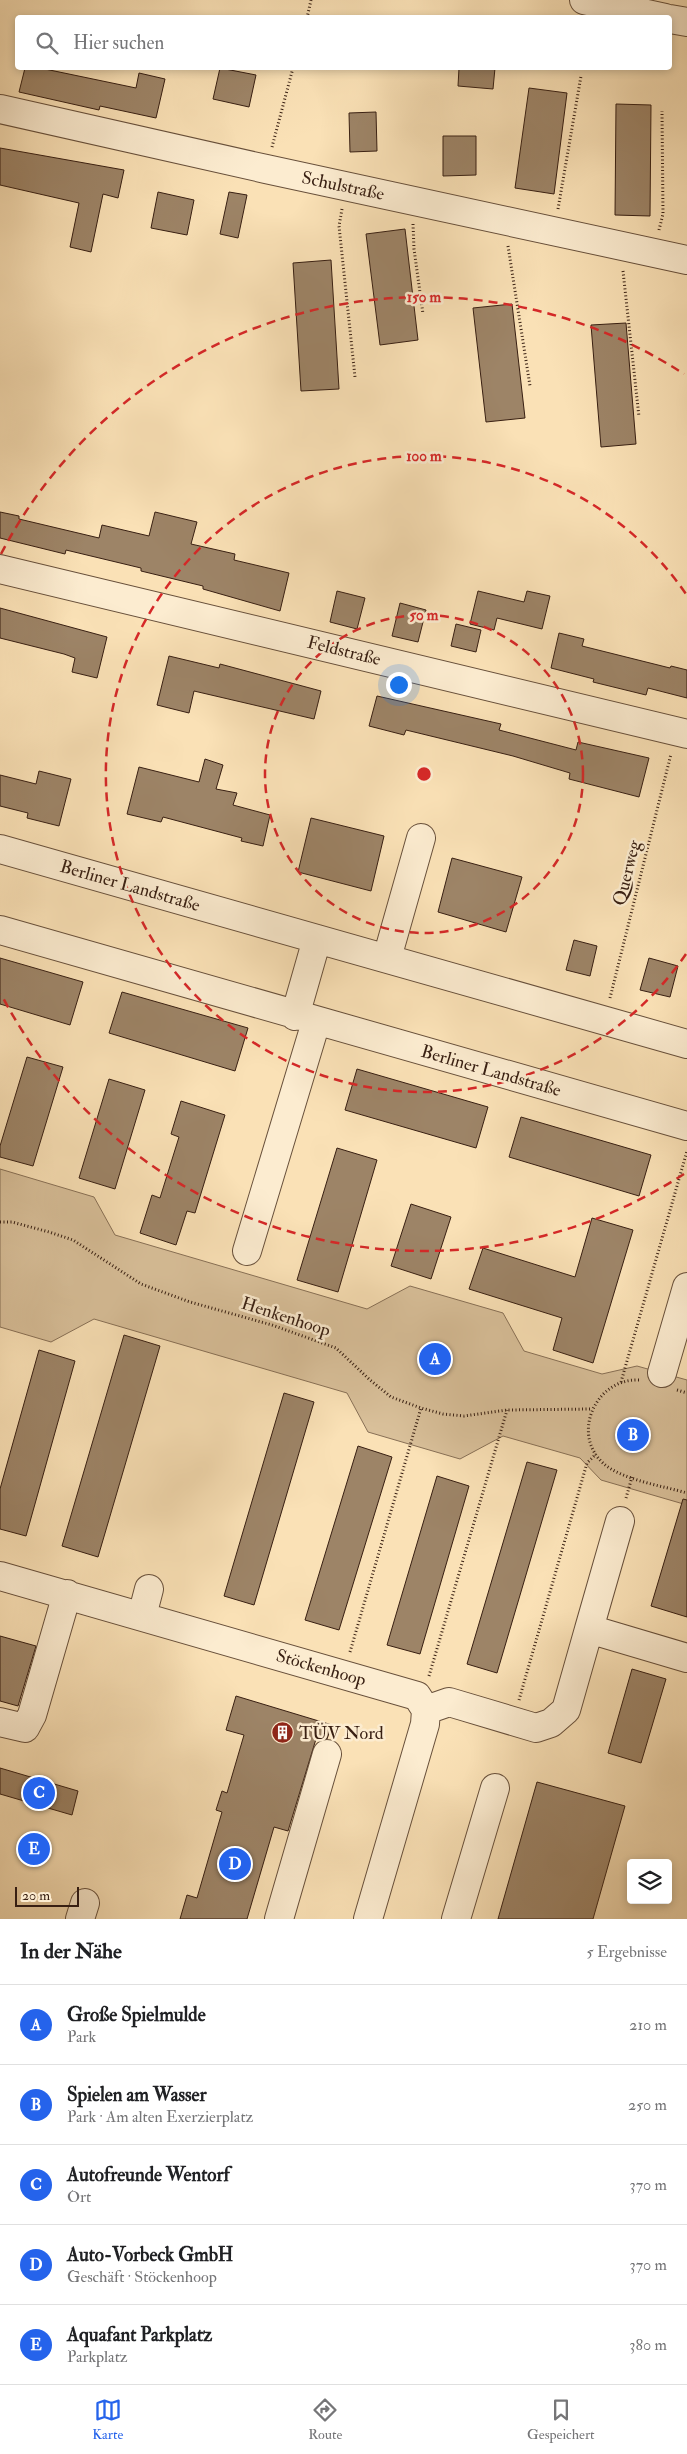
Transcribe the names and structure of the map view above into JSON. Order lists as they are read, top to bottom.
{
  "streets": {
    "street": [
      "Schulstraße",
      "Feldstraße",
      "Berliner Landstraße",
      "Stöckenhoop"
    ],
    "path": ["Querweg", "Henkenhoop"]
  },
  "crossings": [
    ["Feldstraße", "Querweg"],
    ["Querweg", "Berliner Landstraße"]
  ],
  "places": {
    "building": ["TÜV Nord"]
  },
  "scale_bar": "20 m",
  "page": {
    "search": "Hier suchen",
    "pins": [
      "A",
      "B",
      "C",
      "E",
      "D"
    ],
    "scale": "20 m",
    "heading": ["In der Nähe", "5 Ergebnisse"],
    "list": [
      {
        "mark": "A",
        "name": "Große Spielmulde",
        "note": "Park",
        "value": "210 m"
      },
      {
        "mark": "B",
        "name": "Spielen am Wasser",
        "note": "Park · Am alten Exerzierplatz",
        "value": "250 m"
      },
      {
        "mark": "C",
        "name": "Autofreunde Wentorf",
        "note": "Ort",
        "value": "370 m"
      },
      {
        "mark": "D",
        "name": "Auto-Vorbeck GmbH",
        "note": "Geschäft · Stöckenhoop",
        "value": "370 m"
      },
      {
        "mark": "E",
        "name": "Aquafant Parkplatz",
        "note": "Parkplatz",
        "value": "380 m"
      }
    ],
    "nav": ["Karte", "Route", "Gespeichert"]
  },
  "rings": ["150 m", "100 m", "50 m"]
}
